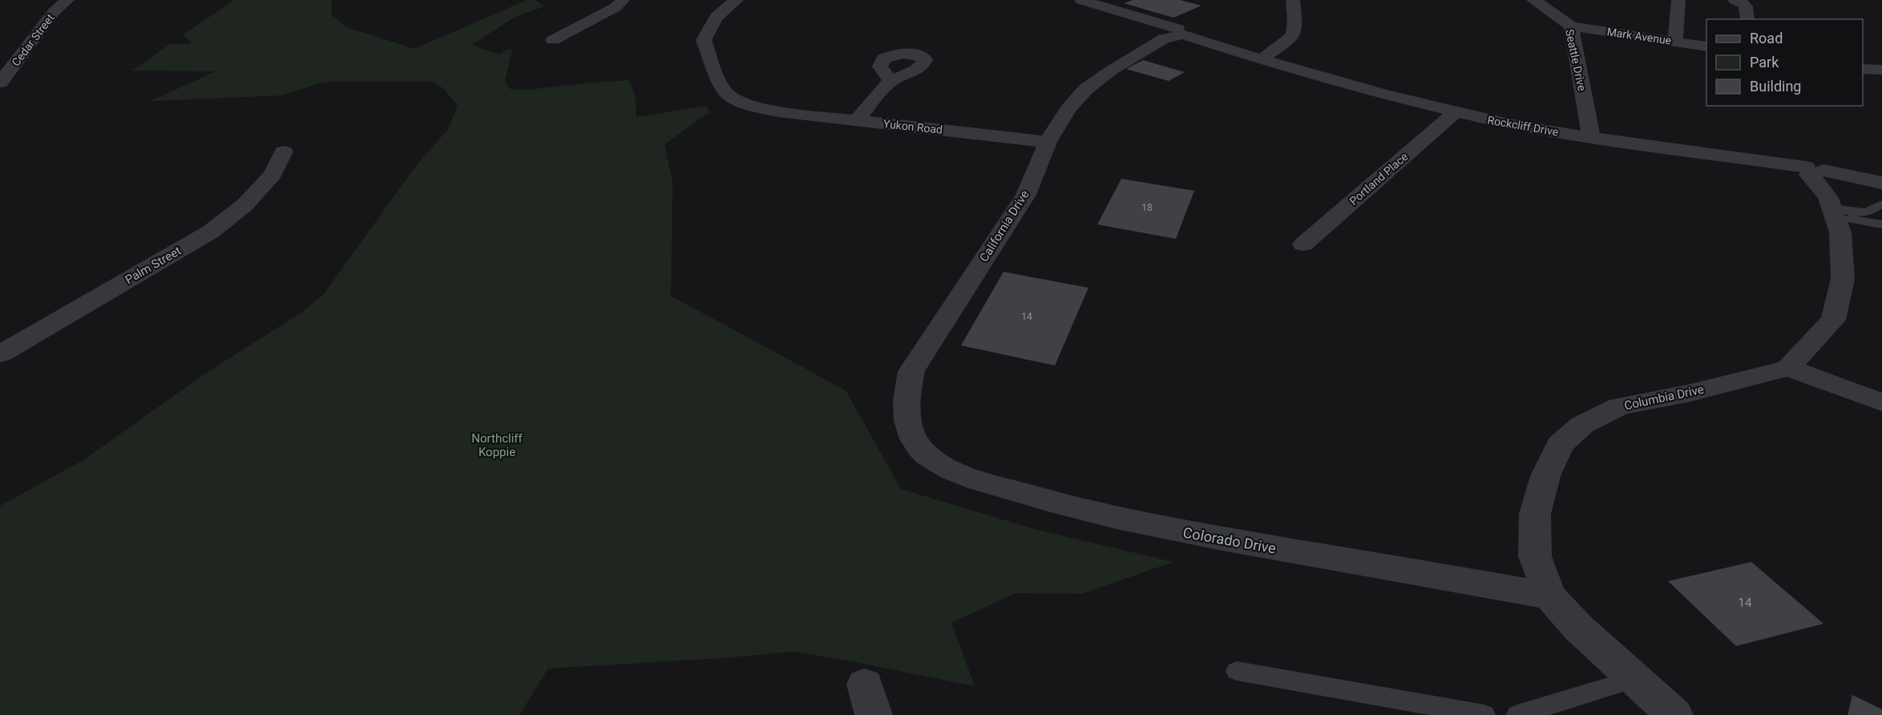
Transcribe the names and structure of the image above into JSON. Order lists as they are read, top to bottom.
{
  "streets": {
    "street": [
      "Mark Avenue",
      "Cedar Street",
      "Seattle Drive",
      "Rockcliff Drive",
      "Yukon Road",
      "Portland Place",
      "California Drive",
      "Palm Street",
      "Columbia Drive",
      "Colorado Drive"
    ]
  },
  "crossings": [
    ["Mark Avenue", "Seattle Drive"],
    ["Seattle Drive", "Rockcliff Drive"],
    ["Rockcliff Drive", "Portland Place"],
    ["Rockcliff Drive", "California Drive"],
    ["Yukon Road", "California Drive"],
    ["California Drive", "Colorado Drive"],
    ["Columbia Drive", "Colorado Drive"]
  ],
  "parks": ["Northcliff Koppie"],
  "house_numbers": ["18", "14", "14"],
  "legend": ["Road", "Park", "Building"]
}
